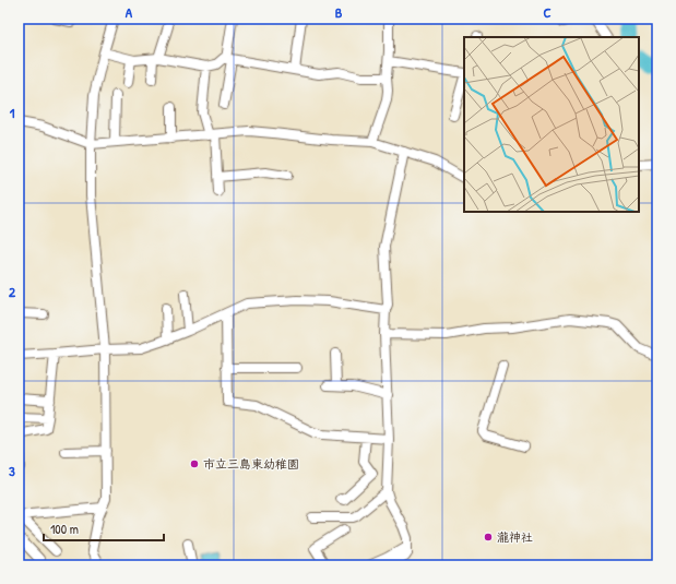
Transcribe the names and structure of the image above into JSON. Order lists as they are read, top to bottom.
{
  "places": ["市立三島東幼稚園", "瀧神社"],
  "scale_bar": "100 m",
  "grid": {
    "columns": ["A", "B", "C"],
    "rows": ["1", "2", "3"]
  }
}
